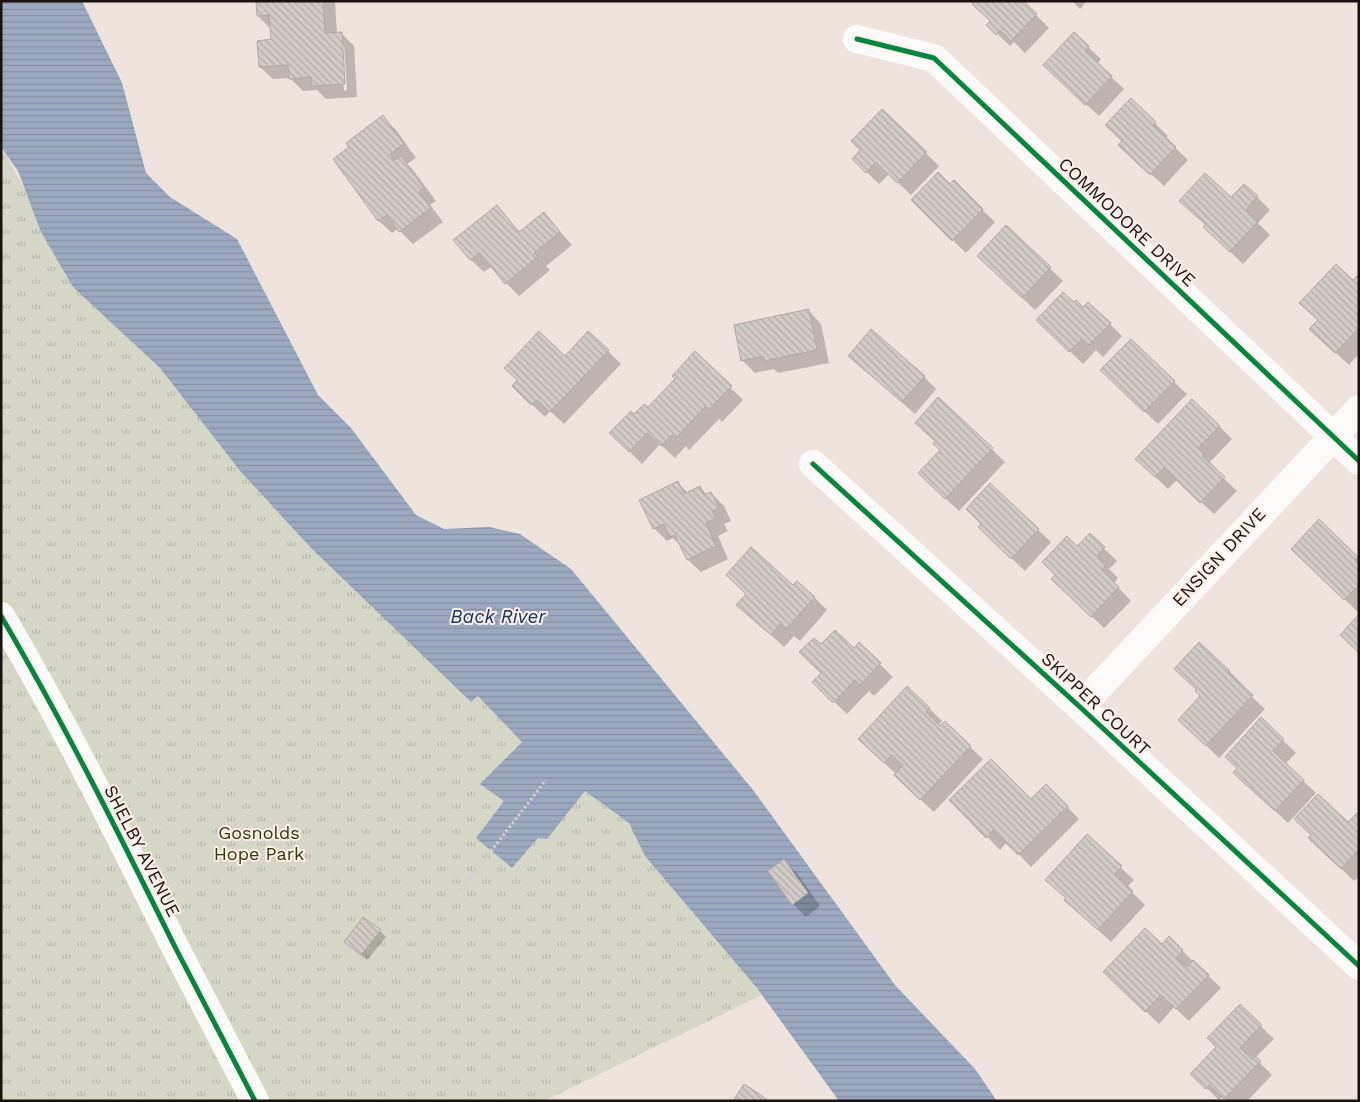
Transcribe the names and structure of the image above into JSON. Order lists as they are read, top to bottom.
{
  "streets": {
    "street": [
      "COMMODORE DRIVE",
      "ENSIGN DRIVE",
      "SKIPPER COURT",
      "SHELBY AVENUE"
    ]
  },
  "crossings": [
    ["COMMODORE DRIVE", "ENSIGN DRIVE"],
    ["ENSIGN DRIVE", "SKIPPER COURT"]
  ],
  "water": ["Back River"],
  "parks": ["Gosnolds Hope Park"]
}
